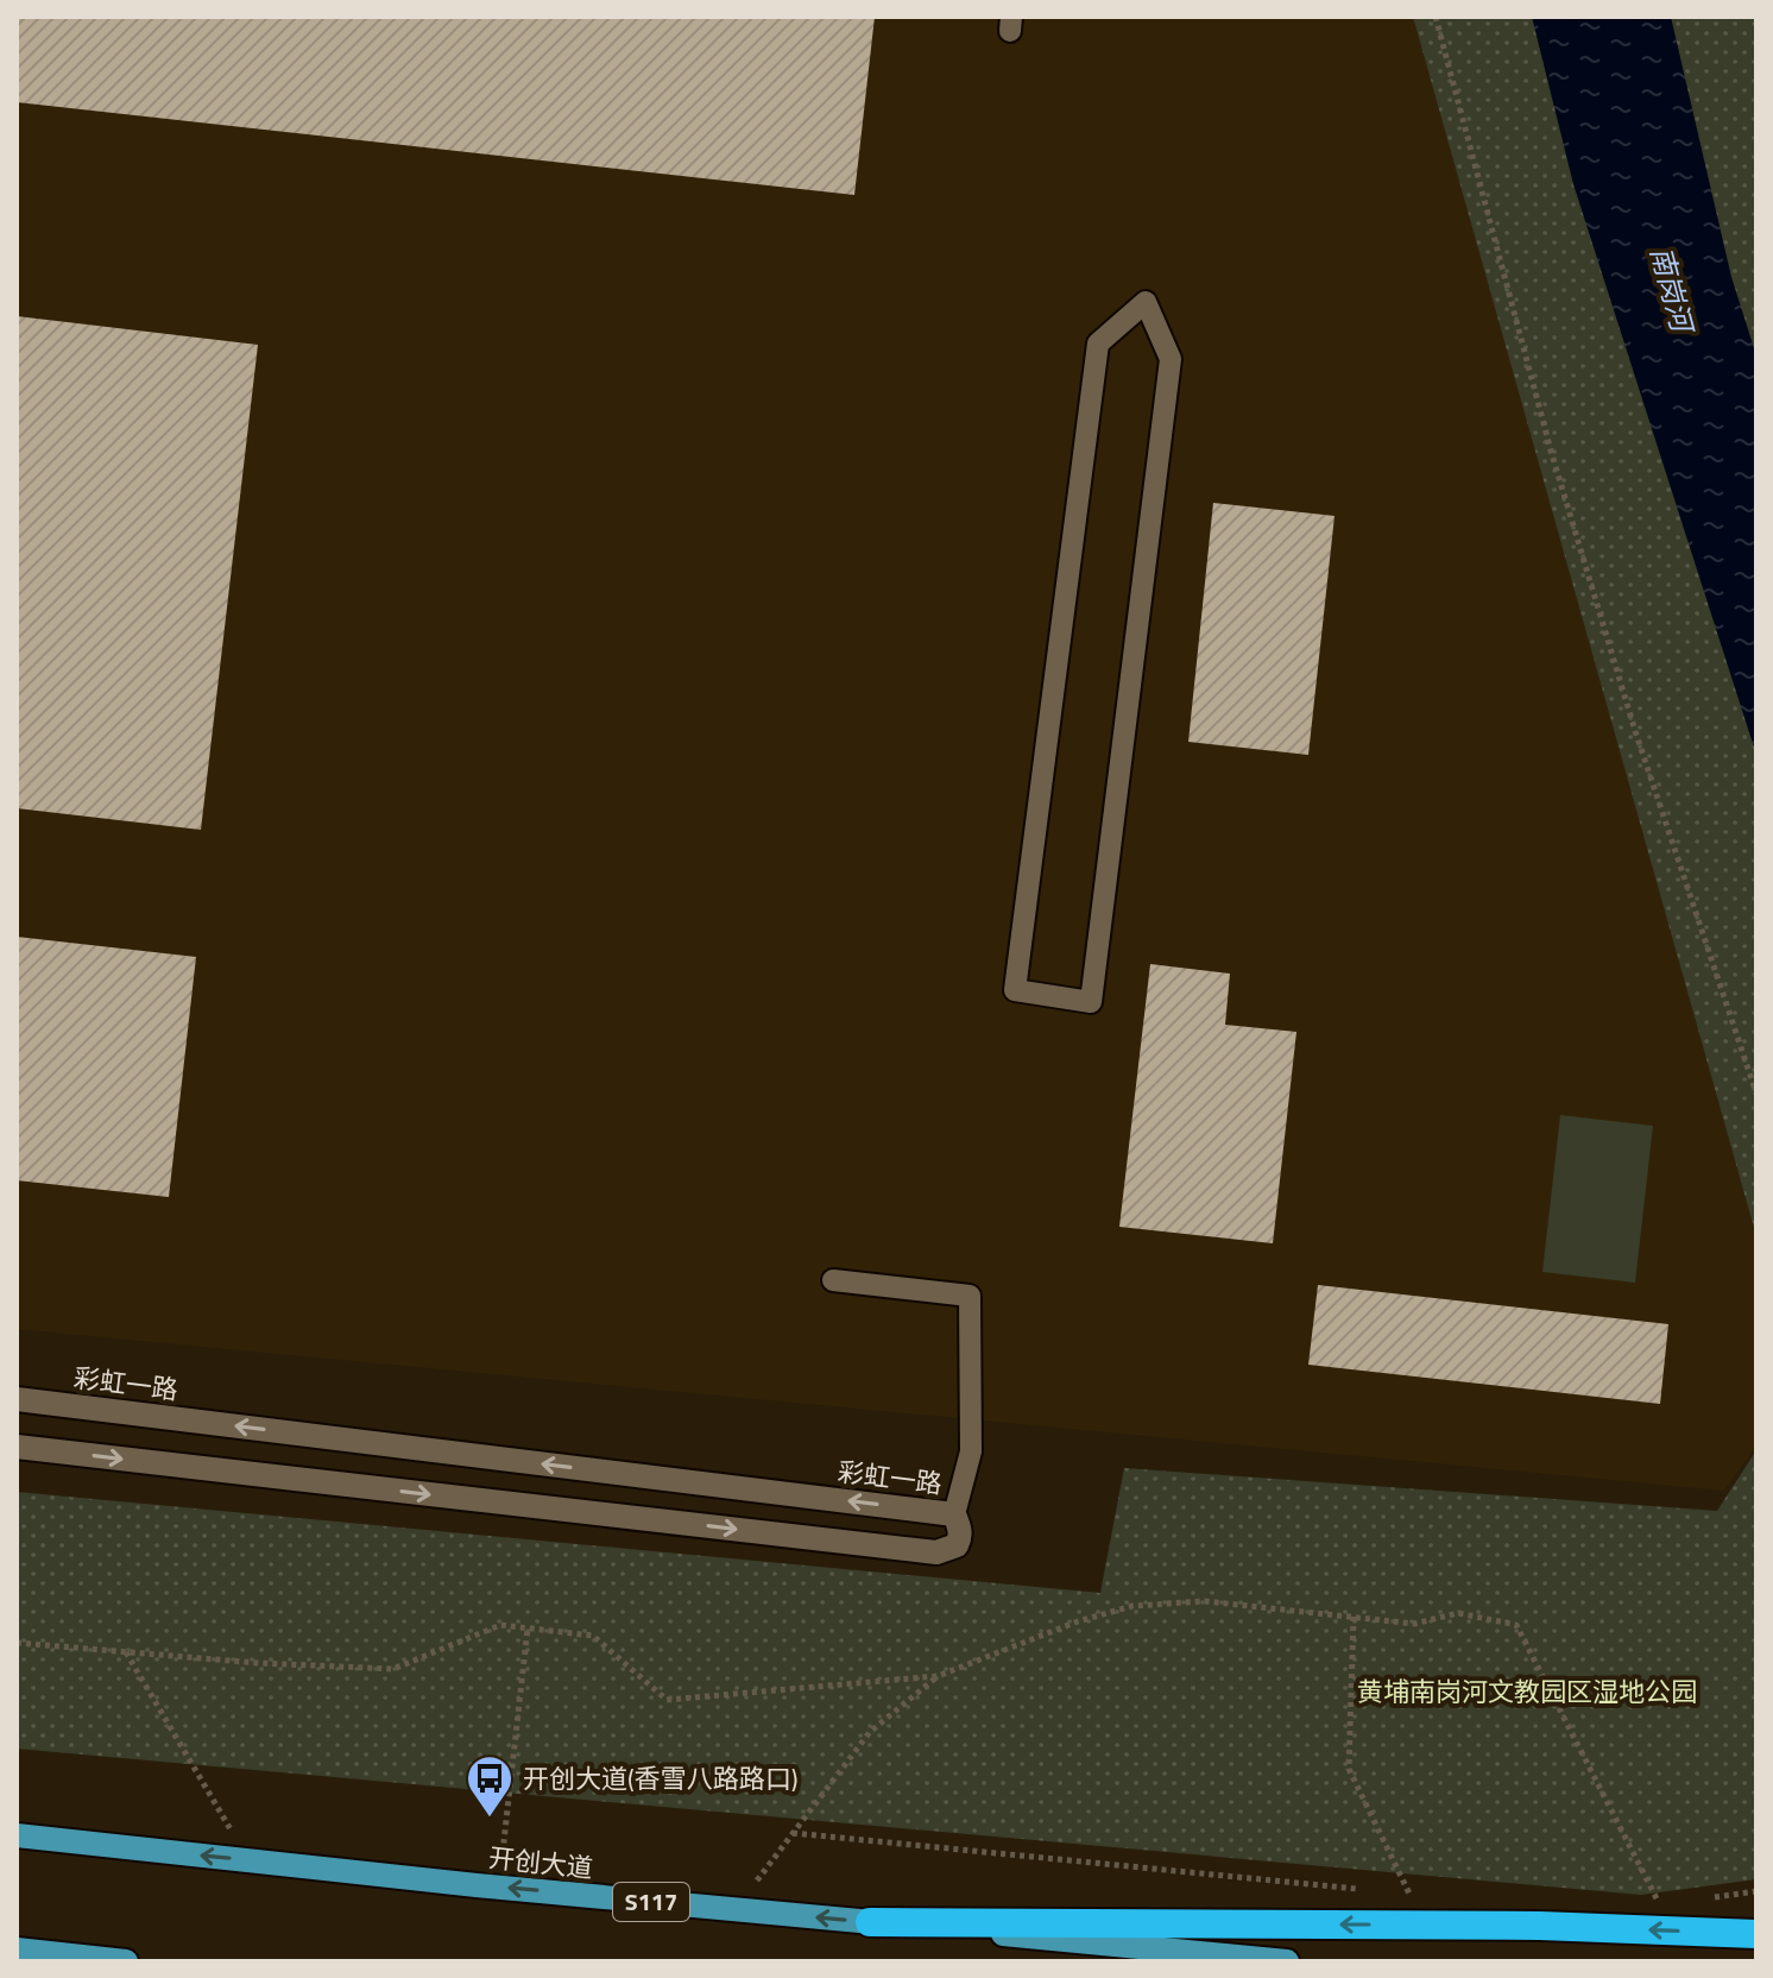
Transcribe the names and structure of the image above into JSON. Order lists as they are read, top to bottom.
{
  "streets": {
    "main road": ["开创大道", "S117"],
    "street": ["彩虹一路"]
  },
  "one_way": ["开创大道"],
  "water": ["南岗河"],
  "parks": ["黄埔南岗河文教园区湿地公园"],
  "places": {
    "bus stop": ["开创大道(香雪八路路口)"]
  }
}
